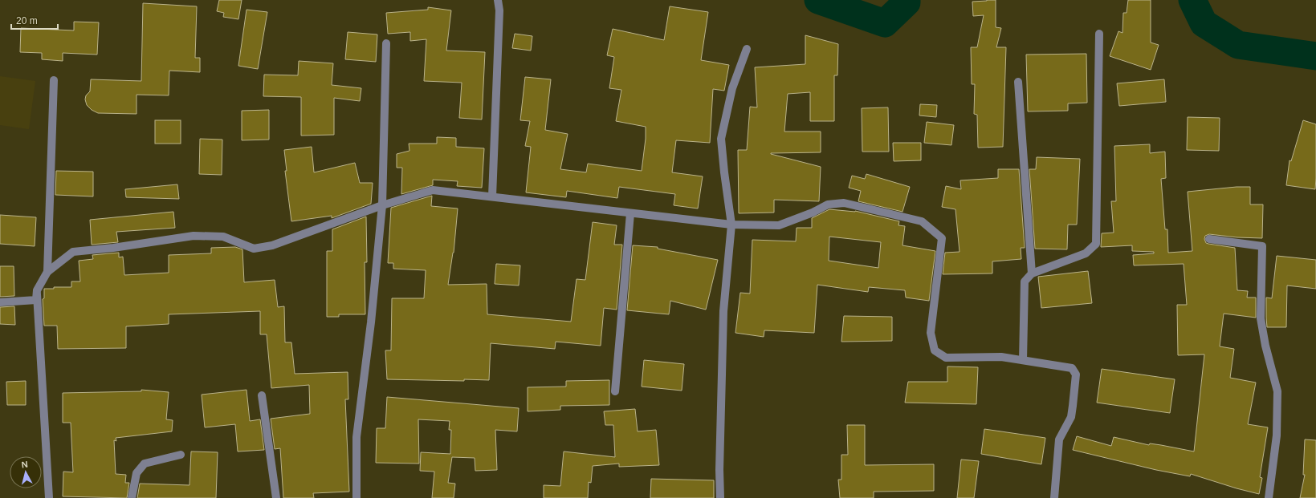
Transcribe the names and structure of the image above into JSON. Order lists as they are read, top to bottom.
{
  "scale_bar": "20 m",
  "north": "top"
}
